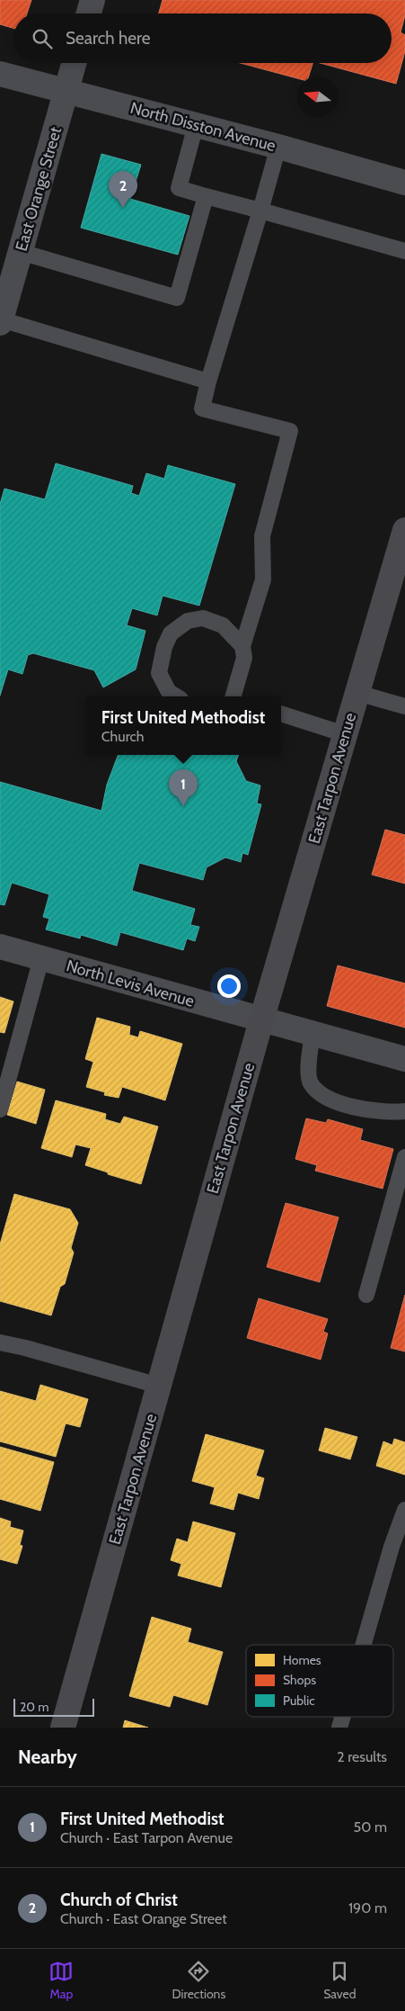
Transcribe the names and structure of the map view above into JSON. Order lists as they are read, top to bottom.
{
  "streets": {
    "main road": ["East Tarpon Avenue"],
    "street": ["North Disston Avenue", "East Orange Street", "North Levis Avenue"]
  },
  "crossings": [
    ["North Disston Avenue", "East Orange Street"],
    ["East Tarpon Avenue", "North Levis Avenue"]
  ],
  "legend": ["Homes", "Shops", "Public"],
  "scale_bar": "20 m",
  "north": "left",
  "page": {
    "search": "Search here",
    "pins": ["2", "1"],
    "popup": ["First United Methodist", "Church"],
    "scale": "20 m",
    "heading": ["Nearby", "2 results"],
    "list": [
      {
        "mark": "1",
        "name": "First United Methodist",
        "note": "Church · East Tarpon Avenue",
        "value": "50 m"
      },
      {
        "mark": "2",
        "name": "Church of Christ",
        "note": "Church · East Orange Street",
        "value": "190 m"
      }
    ],
    "nav": ["Map", "Directions", "Saved"]
  }
}
